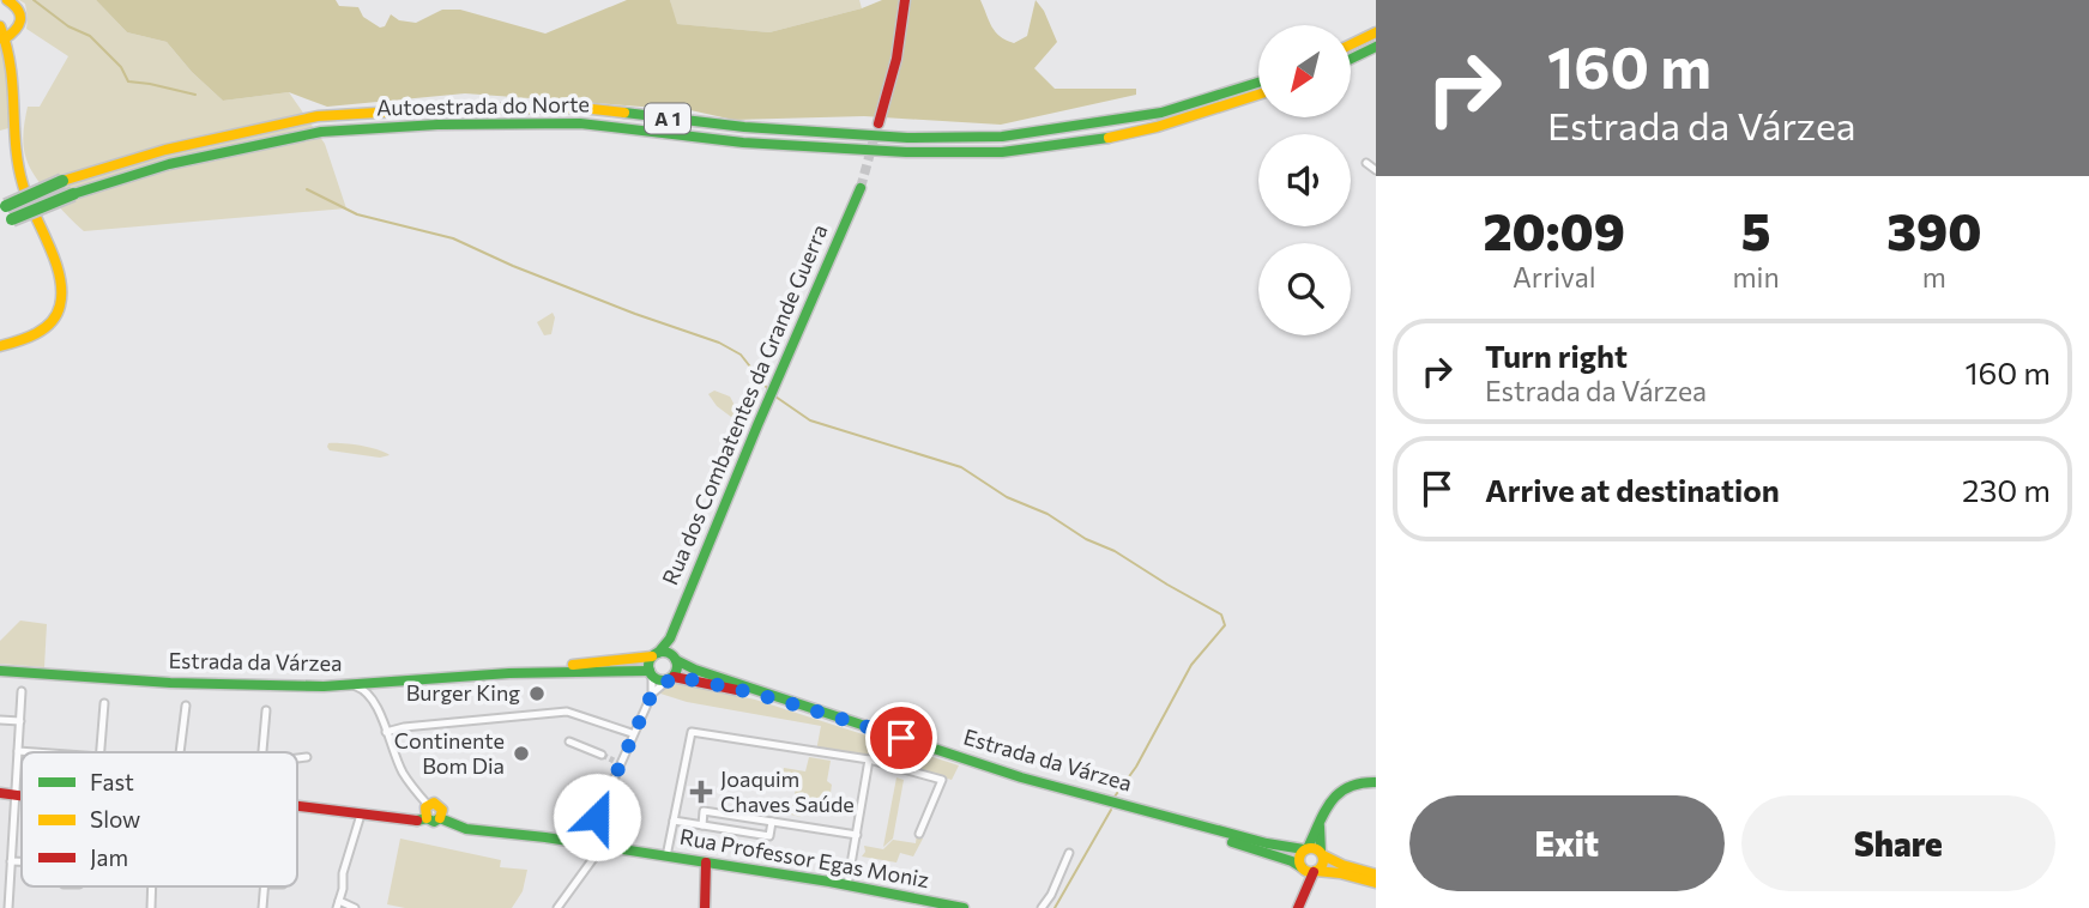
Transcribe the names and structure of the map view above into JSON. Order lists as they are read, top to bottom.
{
  "streets": {
    "main road": [
      "Autoestrada do Norte",
      "A 1",
      "Rua dos Combatentes da Grande Guerra",
      "Estrada da Várzea",
      "Rua Professor Egas Moniz"
    ]
  },
  "crossings": [
    ["Rua dos Combatentes da Grande Guerra", "Estrada da Várzea"]
  ],
  "places": {
    "other": ["Burger King", "Continente Bom Dia"],
    "health": ["Joaquim Chaves Saúde"]
  },
  "legend": ["Fast", "Slow", "Jam"],
  "north": "bottom left",
  "page": {
    "turn": ["160 m", "Estrada da Várzea"],
    "eta": [
      "20:09",
      "Arrival",
      "5",
      "min",
      "390",
      "m"
    ],
    "list": [
      {
        "name": "Turn right",
        "note": "Estrada da Várzea",
        "value": "160 m"
      },
      {
        "name": "Arrive at destination",
        "value": "230 m"
      }
    ],
    "buttons": ["Exit", "Share"]
  }
}
